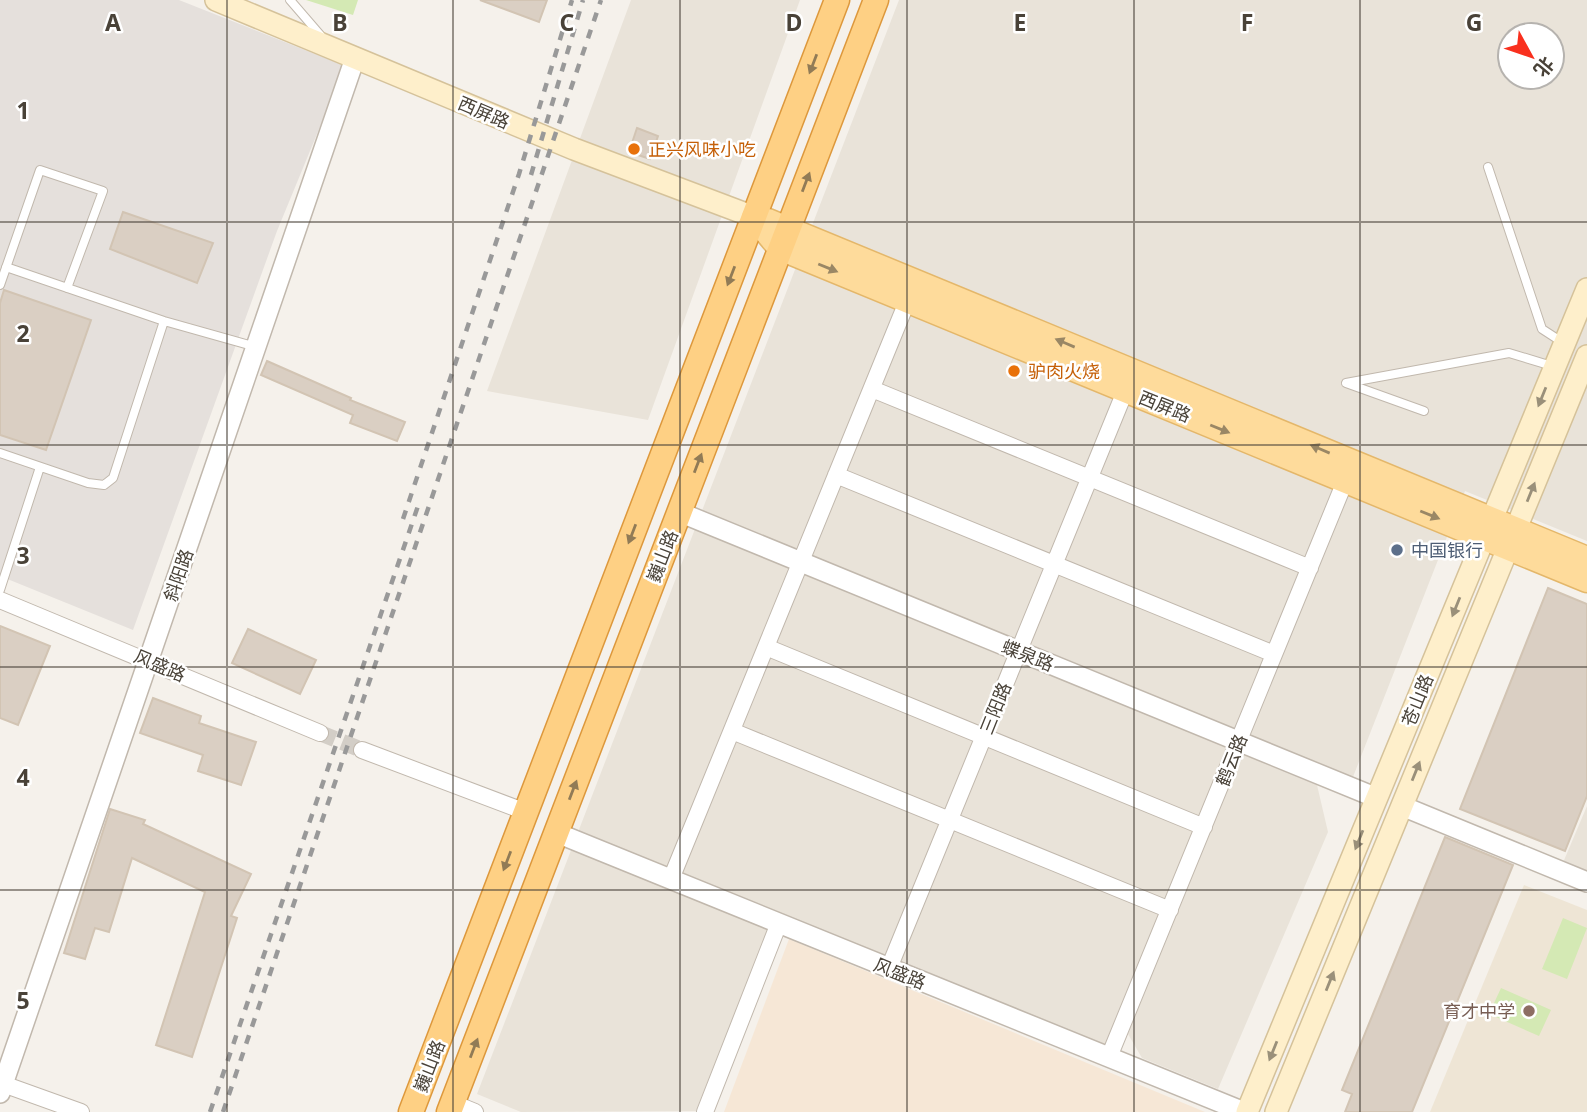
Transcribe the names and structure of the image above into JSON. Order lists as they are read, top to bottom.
{
  "streets": {
    "highway": ["巍山路"],
    "main road": ["西屏路", "苍山路"],
    "street": [
      "斜阳路",
      "蝶泉路",
      "风盛路",
      "三阳路",
      "鹤云路"
    ]
  },
  "crossings": [
    ["西屏路", "巍山路"],
    ["西屏路", "斜阳路"],
    ["西屏路", "苍山路"],
    ["西屏路", "三阳路"],
    ["西屏路", "鹤云路"],
    ["巍山路", "蝶泉路"],
    ["巍山路", "风盛路"],
    ["斜阳路", "风盛路"],
    ["蝶泉路", "苍山路"],
    ["蝶泉路", "三阳路"],
    ["蝶泉路", "鹤云路"],
    ["风盛路", "苍山路"],
    ["风盛路", "三阳路"],
    ["风盛路", "鹤云路"]
  ],
  "places": [
    "正兴风味小吃",
    "驴肉火烧",
    "中国银行",
    "育才中学"
  ],
  "north": "bottom right",
  "grid": {
    "columns": [
      "A",
      "B",
      "C",
      "D",
      "E",
      "F",
      "G"
    ],
    "rows": [
      "1",
      "2",
      "3",
      "4",
      "5"
    ]
  }
}
